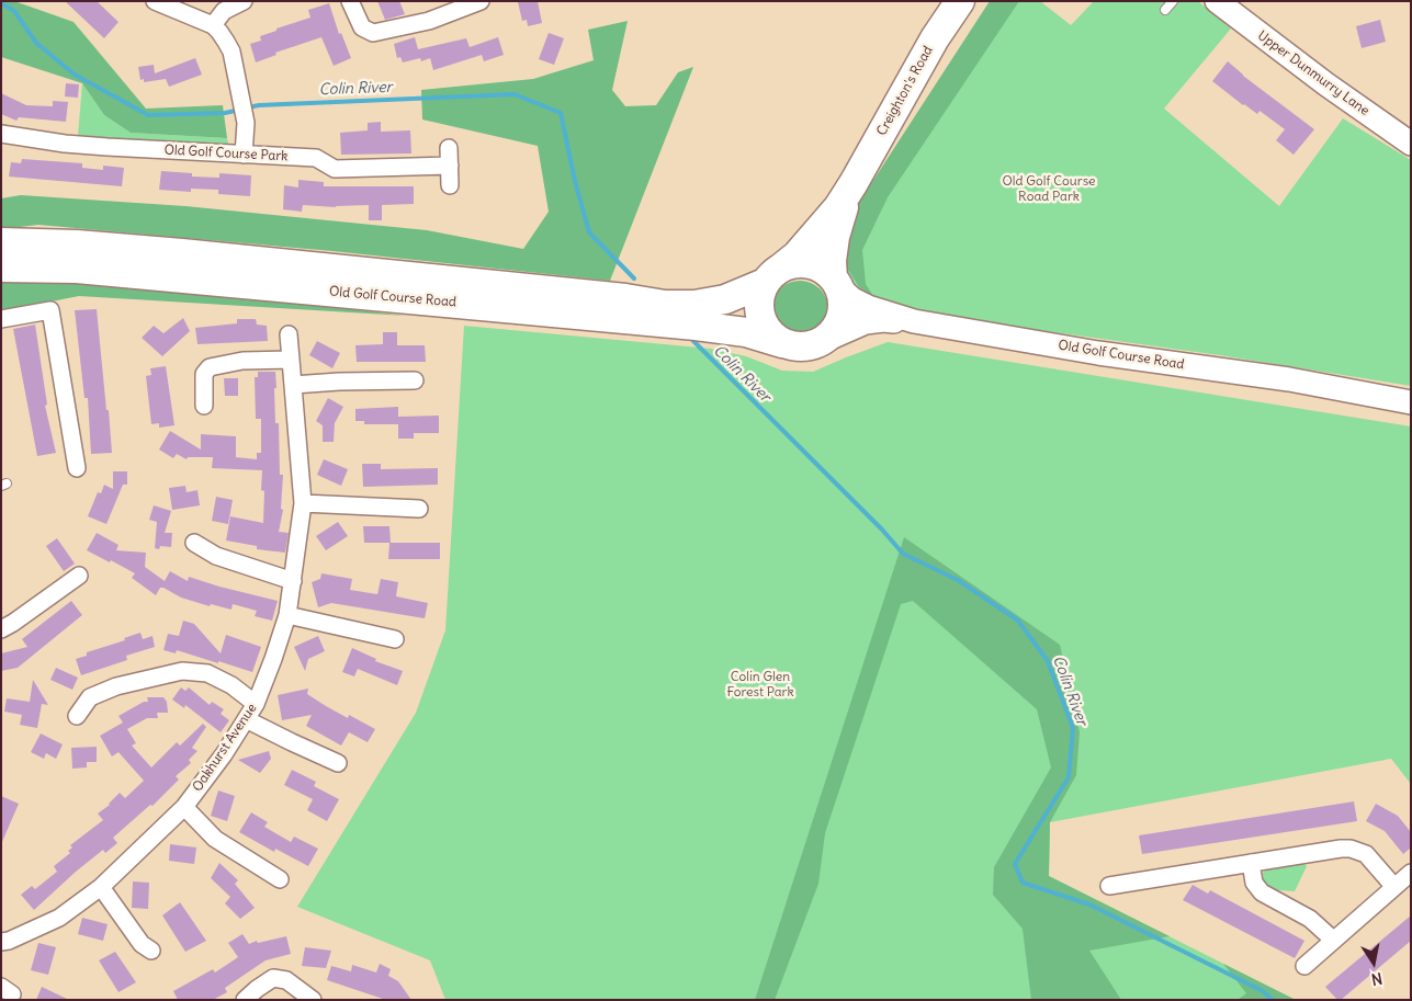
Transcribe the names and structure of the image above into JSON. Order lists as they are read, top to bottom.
{
  "streets": {
    "highway": ["Creighton's Road", "Old Golf Course Road"],
    "street": ["Upper Dunmurry Lane", "Old Golf Course Park", "Oakhurst Avenue"]
  },
  "crossings": [
    ["Creighton's Road", "Old Golf Course Road"]
  ],
  "water": ["Colin River"],
  "parks": ["Old Golf Course Road Park", "Colin Glen Forest Park"],
  "north": "bottom"
}
